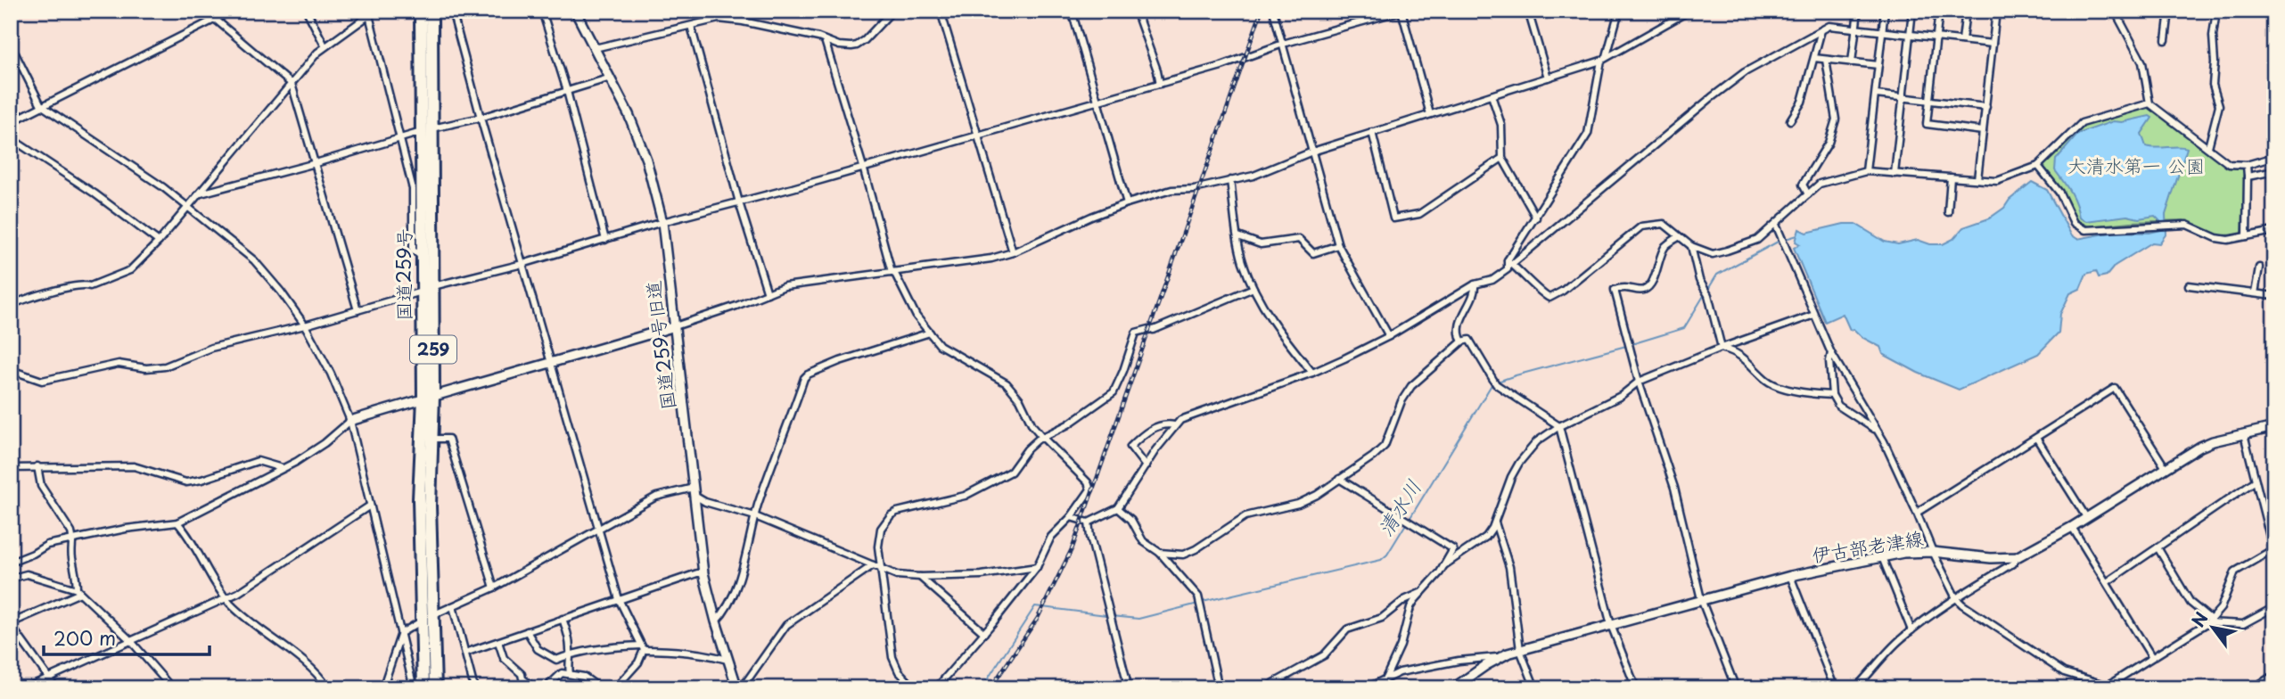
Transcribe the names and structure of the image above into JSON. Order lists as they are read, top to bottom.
{
  "streets": {
    "highway": ["国道259号", "259"],
    "street": ["国道259号旧道", "伊古部老津線"]
  },
  "water": ["清水川"],
  "parks": ["大清水第一 公園"],
  "scale_bar": "200 m",
  "north": "top left"
}
